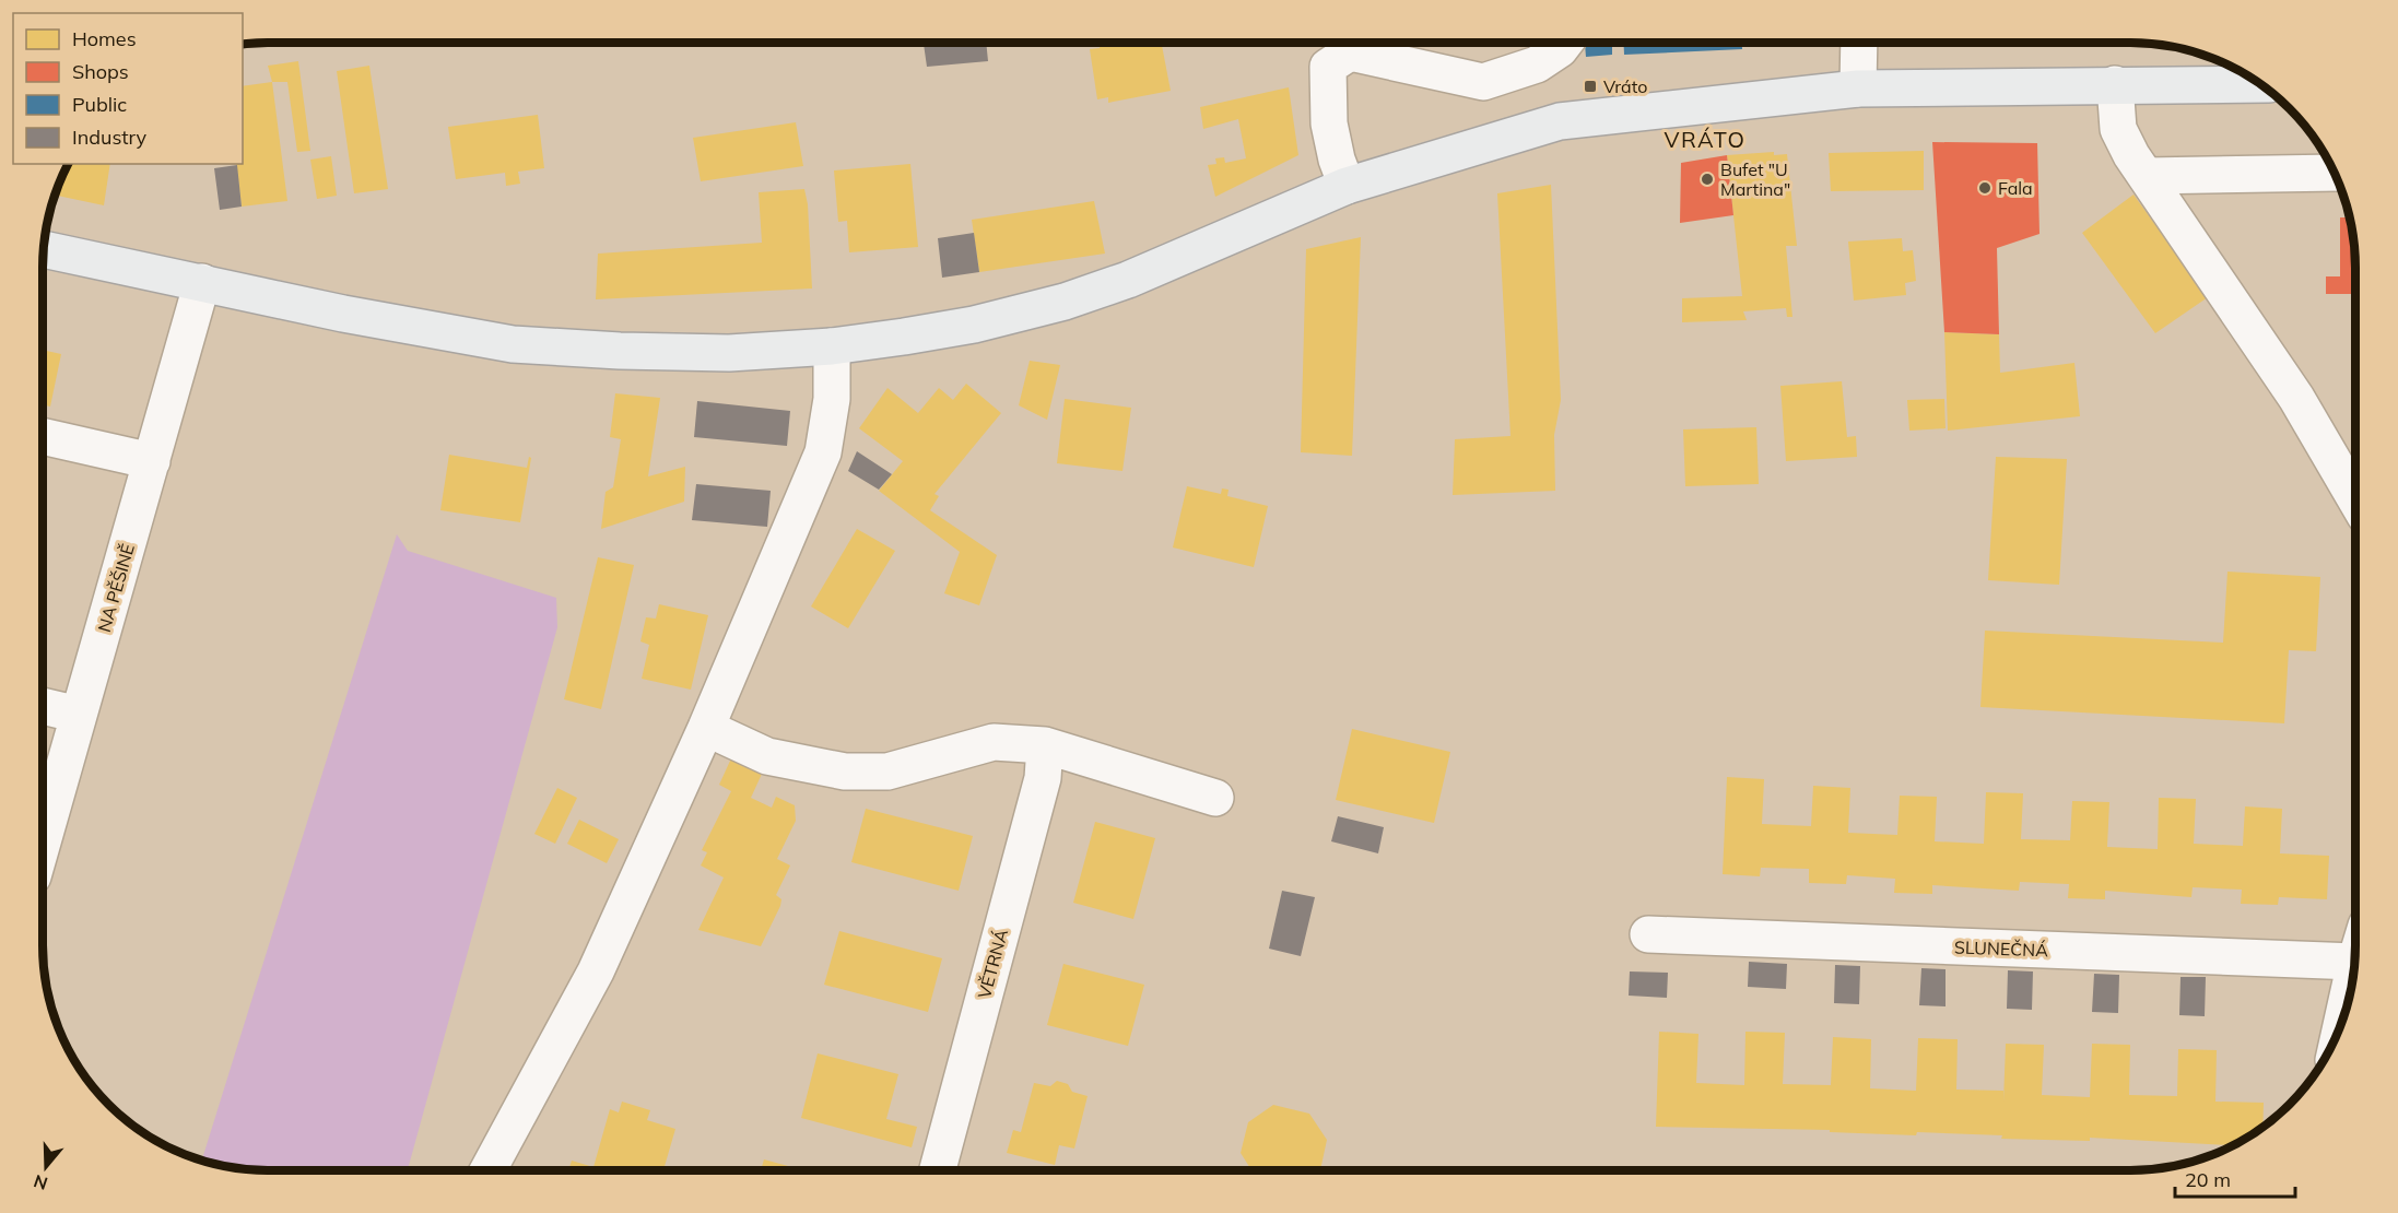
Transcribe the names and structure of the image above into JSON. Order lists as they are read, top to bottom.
{
  "streets": {
    "street": ["NA PĚŠINĚ", "SLUNEČNÁ", "VĚTRNÁ"]
  },
  "districts": ["VRÁTO"],
  "places": {
    "transit": ["Vráto"],
    "other": ["Bufet \"U Martina\"", "Fala"]
  },
  "legend": [
    "Homes",
    "Shops",
    "Public",
    "Industry"
  ],
  "scale_bar": "20 m",
  "north": "bottom"
}
